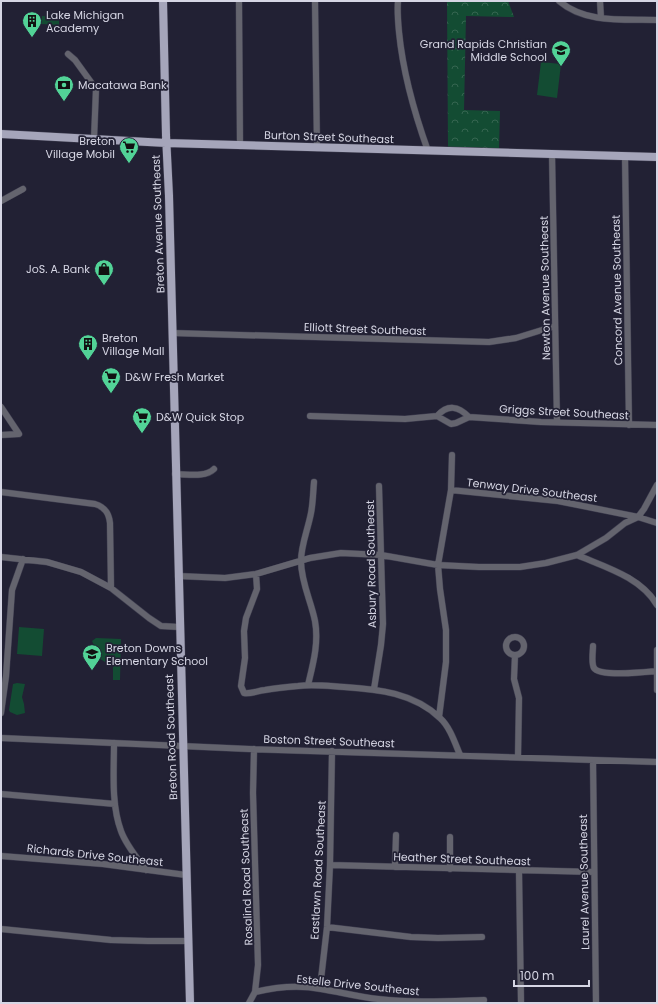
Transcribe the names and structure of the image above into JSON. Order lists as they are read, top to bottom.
{
  "streets": {
    "main road": ["Burton Street Southeast", "Breton Avenue Southeast", "Breton Road Southeast"],
    "street": [
      "Newton Avenue Southeast",
      "Concord Avenue Southeast",
      "Elliott Street Southeast",
      "Griggs Street Southeast",
      "Tenway Drive Southeast",
      "Asbury Road Southeast",
      "Boston Street Southeast",
      "Richards Drive Southeast",
      "Heather Street Southeast",
      "Eastlawn Road Southeast",
      "Rosalind Road Southeast",
      "Laurel Avenue Southeast",
      "Estelle Drive Southeast"
    ]
  },
  "crossings": [
    ["Burton Street Southeast", "Breton Avenue Southeast"],
    ["Burton Street Southeast", "Newton Avenue Southeast"],
    ["Burton Street Southeast", "Concord Avenue Southeast"],
    ["Breton Avenue Southeast", "Elliott Street Southeast"],
    ["Breton Avenue Southeast", "Breton Road Southeast"],
    ["Newton Avenue Southeast", "Elliott Street Southeast"],
    ["Newton Avenue Southeast", "Griggs Street Southeast"],
    ["Concord Avenue Southeast", "Griggs Street Southeast"],
    ["Breton Road Southeast", "Boston Street Southeast"],
    ["Breton Road Southeast", "Richards Drive Southeast"],
    ["Boston Street Southeast", "Eastlawn Road Southeast"],
    ["Boston Street Southeast", "Rosalind Road Southeast"],
    ["Boston Street Southeast", "Laurel Avenue Southeast"],
    ["Heather Street Southeast", "Eastlawn Road Southeast"],
    ["Heather Street Southeast", "Laurel Avenue Southeast"],
    ["Eastlawn Road Southeast", "Estelle Drive Southeast"],
    ["Rosalind Road Southeast", "Estelle Drive Southeast"]
  ],
  "places": {
    "building": ["Lake Michigan Academy", "Breton Village Mall"],
    "school or university": ["Grand Rapids Christian Middle School", "Breton Downs Elementary School"],
    "bank": ["Macatawa Bank"],
    "supermarket": ["Breton Village Mobil", "D&W Fresh Market", "D&W Quick Stop"],
    "shop": ["JoS. A. Bank"]
  },
  "scale_bar": "100 m"
}
